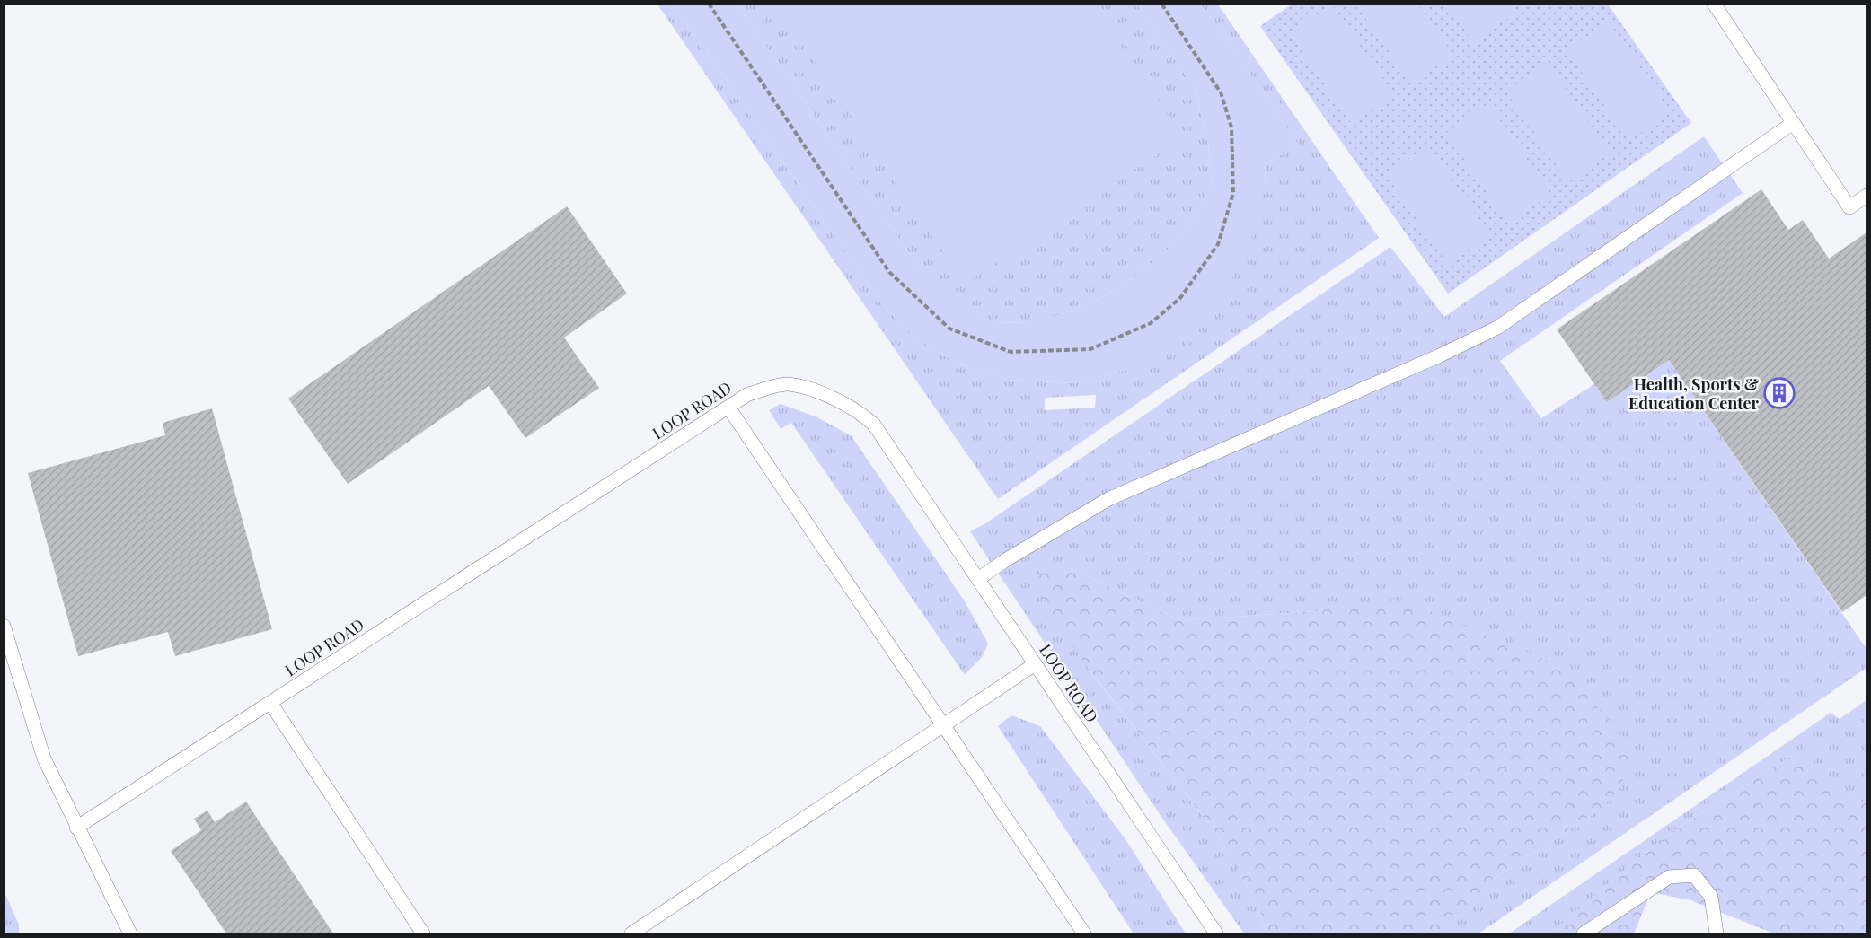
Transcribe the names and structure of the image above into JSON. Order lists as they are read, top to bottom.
{
  "streets": {
    "lane": ["LOOP ROAD"]
  },
  "places": {
    "building": ["Health, Sports & Education Center"]
  }
}
